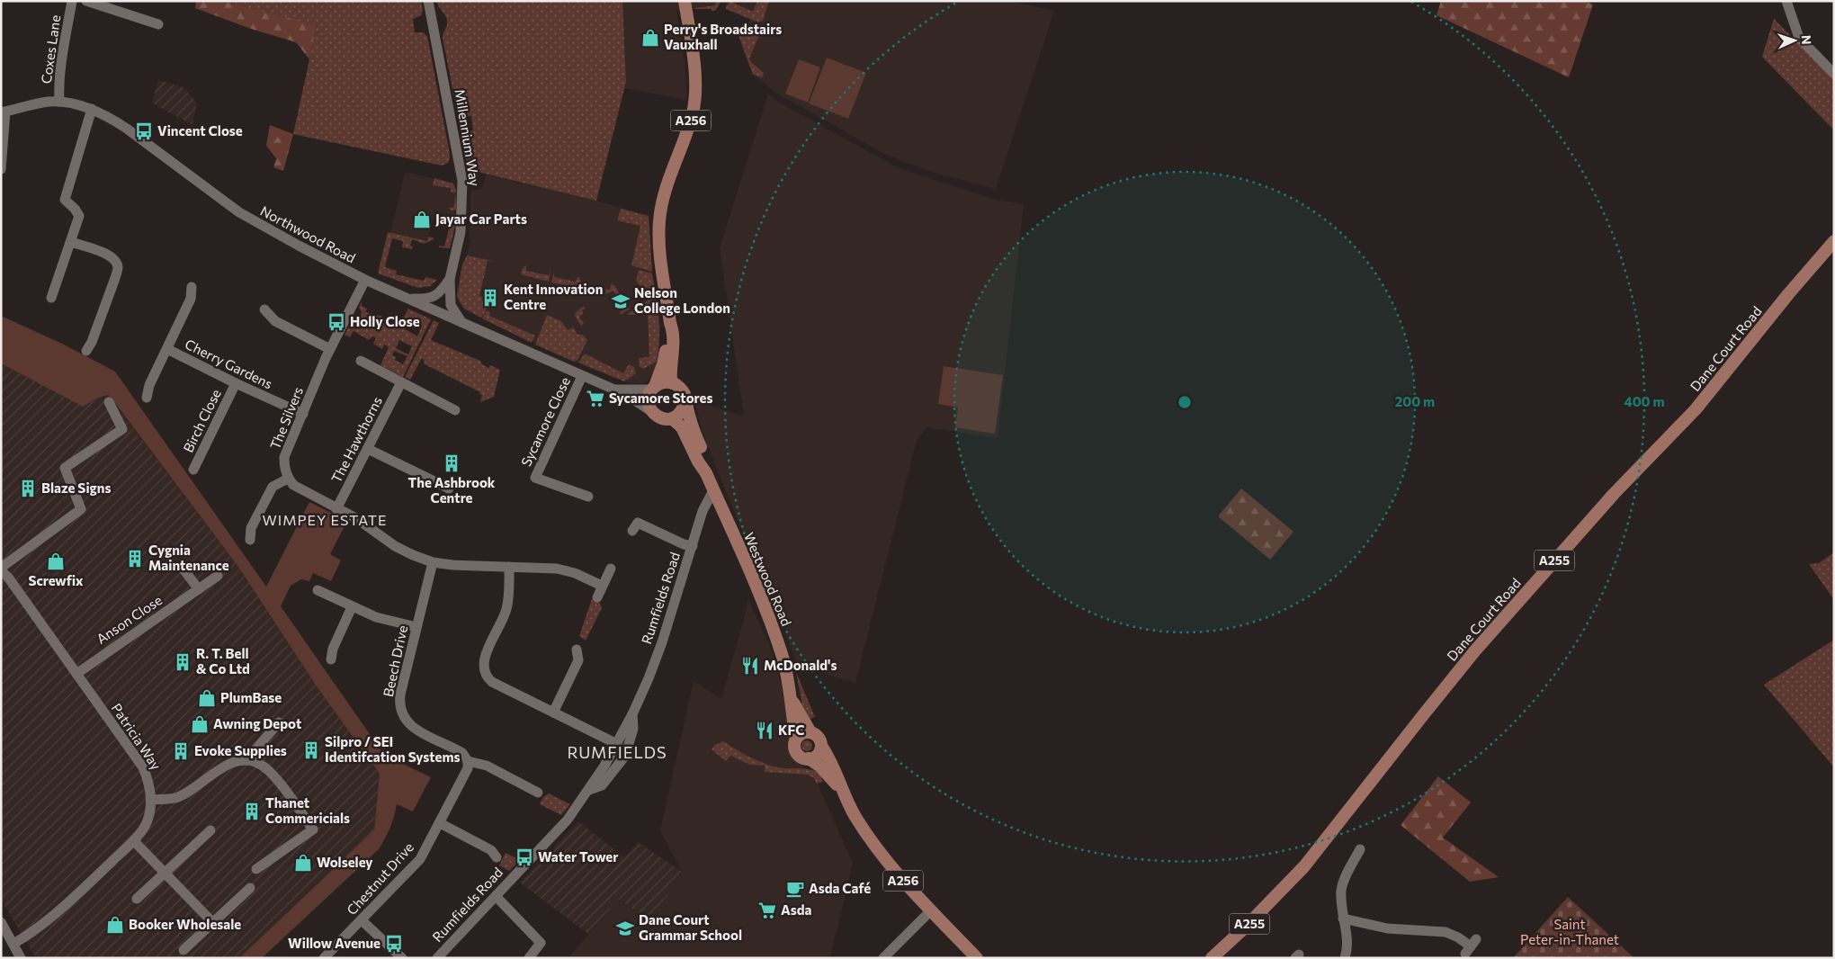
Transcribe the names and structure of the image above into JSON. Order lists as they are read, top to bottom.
{
  "streets": {
    "main road": [
      "A256",
      "Dane Court Road",
      "A255",
      "Westwood Road"
    ],
    "street": [
      "Coxes Lane",
      "Millennium Way",
      "Northwood Road",
      "Cherry Gardens",
      "The Silvers",
      "Birch Close",
      "Sycamore Close",
      "The Hawthorns",
      "Rumfields Road",
      "Anson Close",
      "Beech Drive",
      "Patricia Way",
      "Chestnut Drive"
    ]
  },
  "crossings": [
    ["Coxes Lane", "Northwood Road"],
    ["A256", "Northwood Road"],
    ["A256", "Westwood Road"],
    ["Millennium Way", "Northwood Road"],
    ["Northwood Road", "The Silvers"],
    ["Northwood Road", "Sycamore Close"],
    ["Northwood Road", "Westwood Road"],
    ["Cherry Gardens", "The Silvers"],
    ["Cherry Gardens", "Birch Close"],
    ["Westwood Road", "Rumfields Road"],
    ["Anson Close", "Patricia Way"],
    ["Beech Drive", "Chestnut Drive"]
  ],
  "districts": ["WIMPEY ESTATE", "RUMFIELDS"],
  "parks": ["Saint Peter-in-Thanet"],
  "places": {
    "shop": [
      "Perry's Broadstairs Vauxhall",
      "Jayar Car Parts",
      "Screwfix",
      "PlumBase",
      "Awning Depot",
      "Wolseley",
      "Booker Wholesale"
    ],
    "bus stop": [
      "Vincent Close",
      "Holly Close",
      "Water Tower",
      "Willow Avenue"
    ],
    "building": [
      "Kent Innovation Centre",
      "The Ashbrook Centre",
      "Blaze Signs",
      "Cygnia Maintenance",
      "R. T. Bell & Co Ltd",
      "Silpro / SEI Identifcation Systems",
      "Evoke Supplies",
      "Thanet Commericials"
    ],
    "school or university": ["Nelson College London", "Dane Court Grammar School"],
    "supermarket": ["Sycamore Stores", "Asda"],
    "restaurant": ["McDonald's", "KFC"],
    "cafe": ["Asda Café"]
  },
  "north": "right",
  "rings": ["200 m", "400 m"]
}
